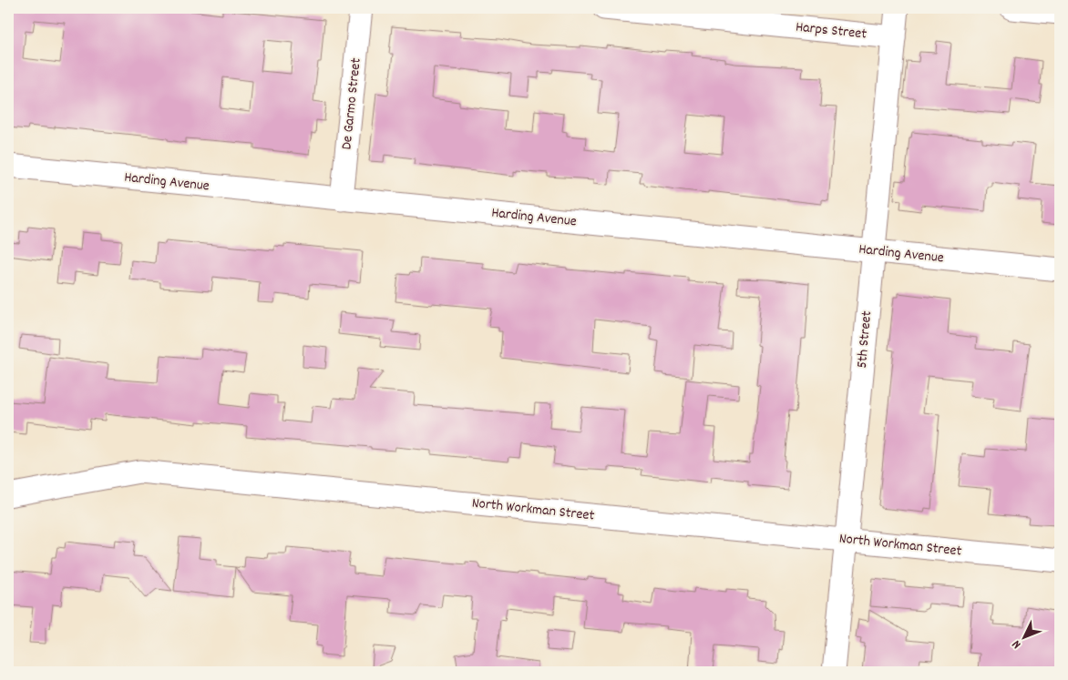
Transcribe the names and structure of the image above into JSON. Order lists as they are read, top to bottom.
{
  "streets": {
    "street": [
      "Harps Street",
      "De Garmo Street",
      "Harding Avenue",
      "5th Street",
      "North Workman Street"
    ]
  },
  "crossings": [
    ["Harps Street", "5th Street"],
    ["De Garmo Street", "Harding Avenue"],
    ["Harding Avenue", "5th Street"],
    ["5th Street", "North Workman Street"]
  ],
  "north": "bottom left"
}
